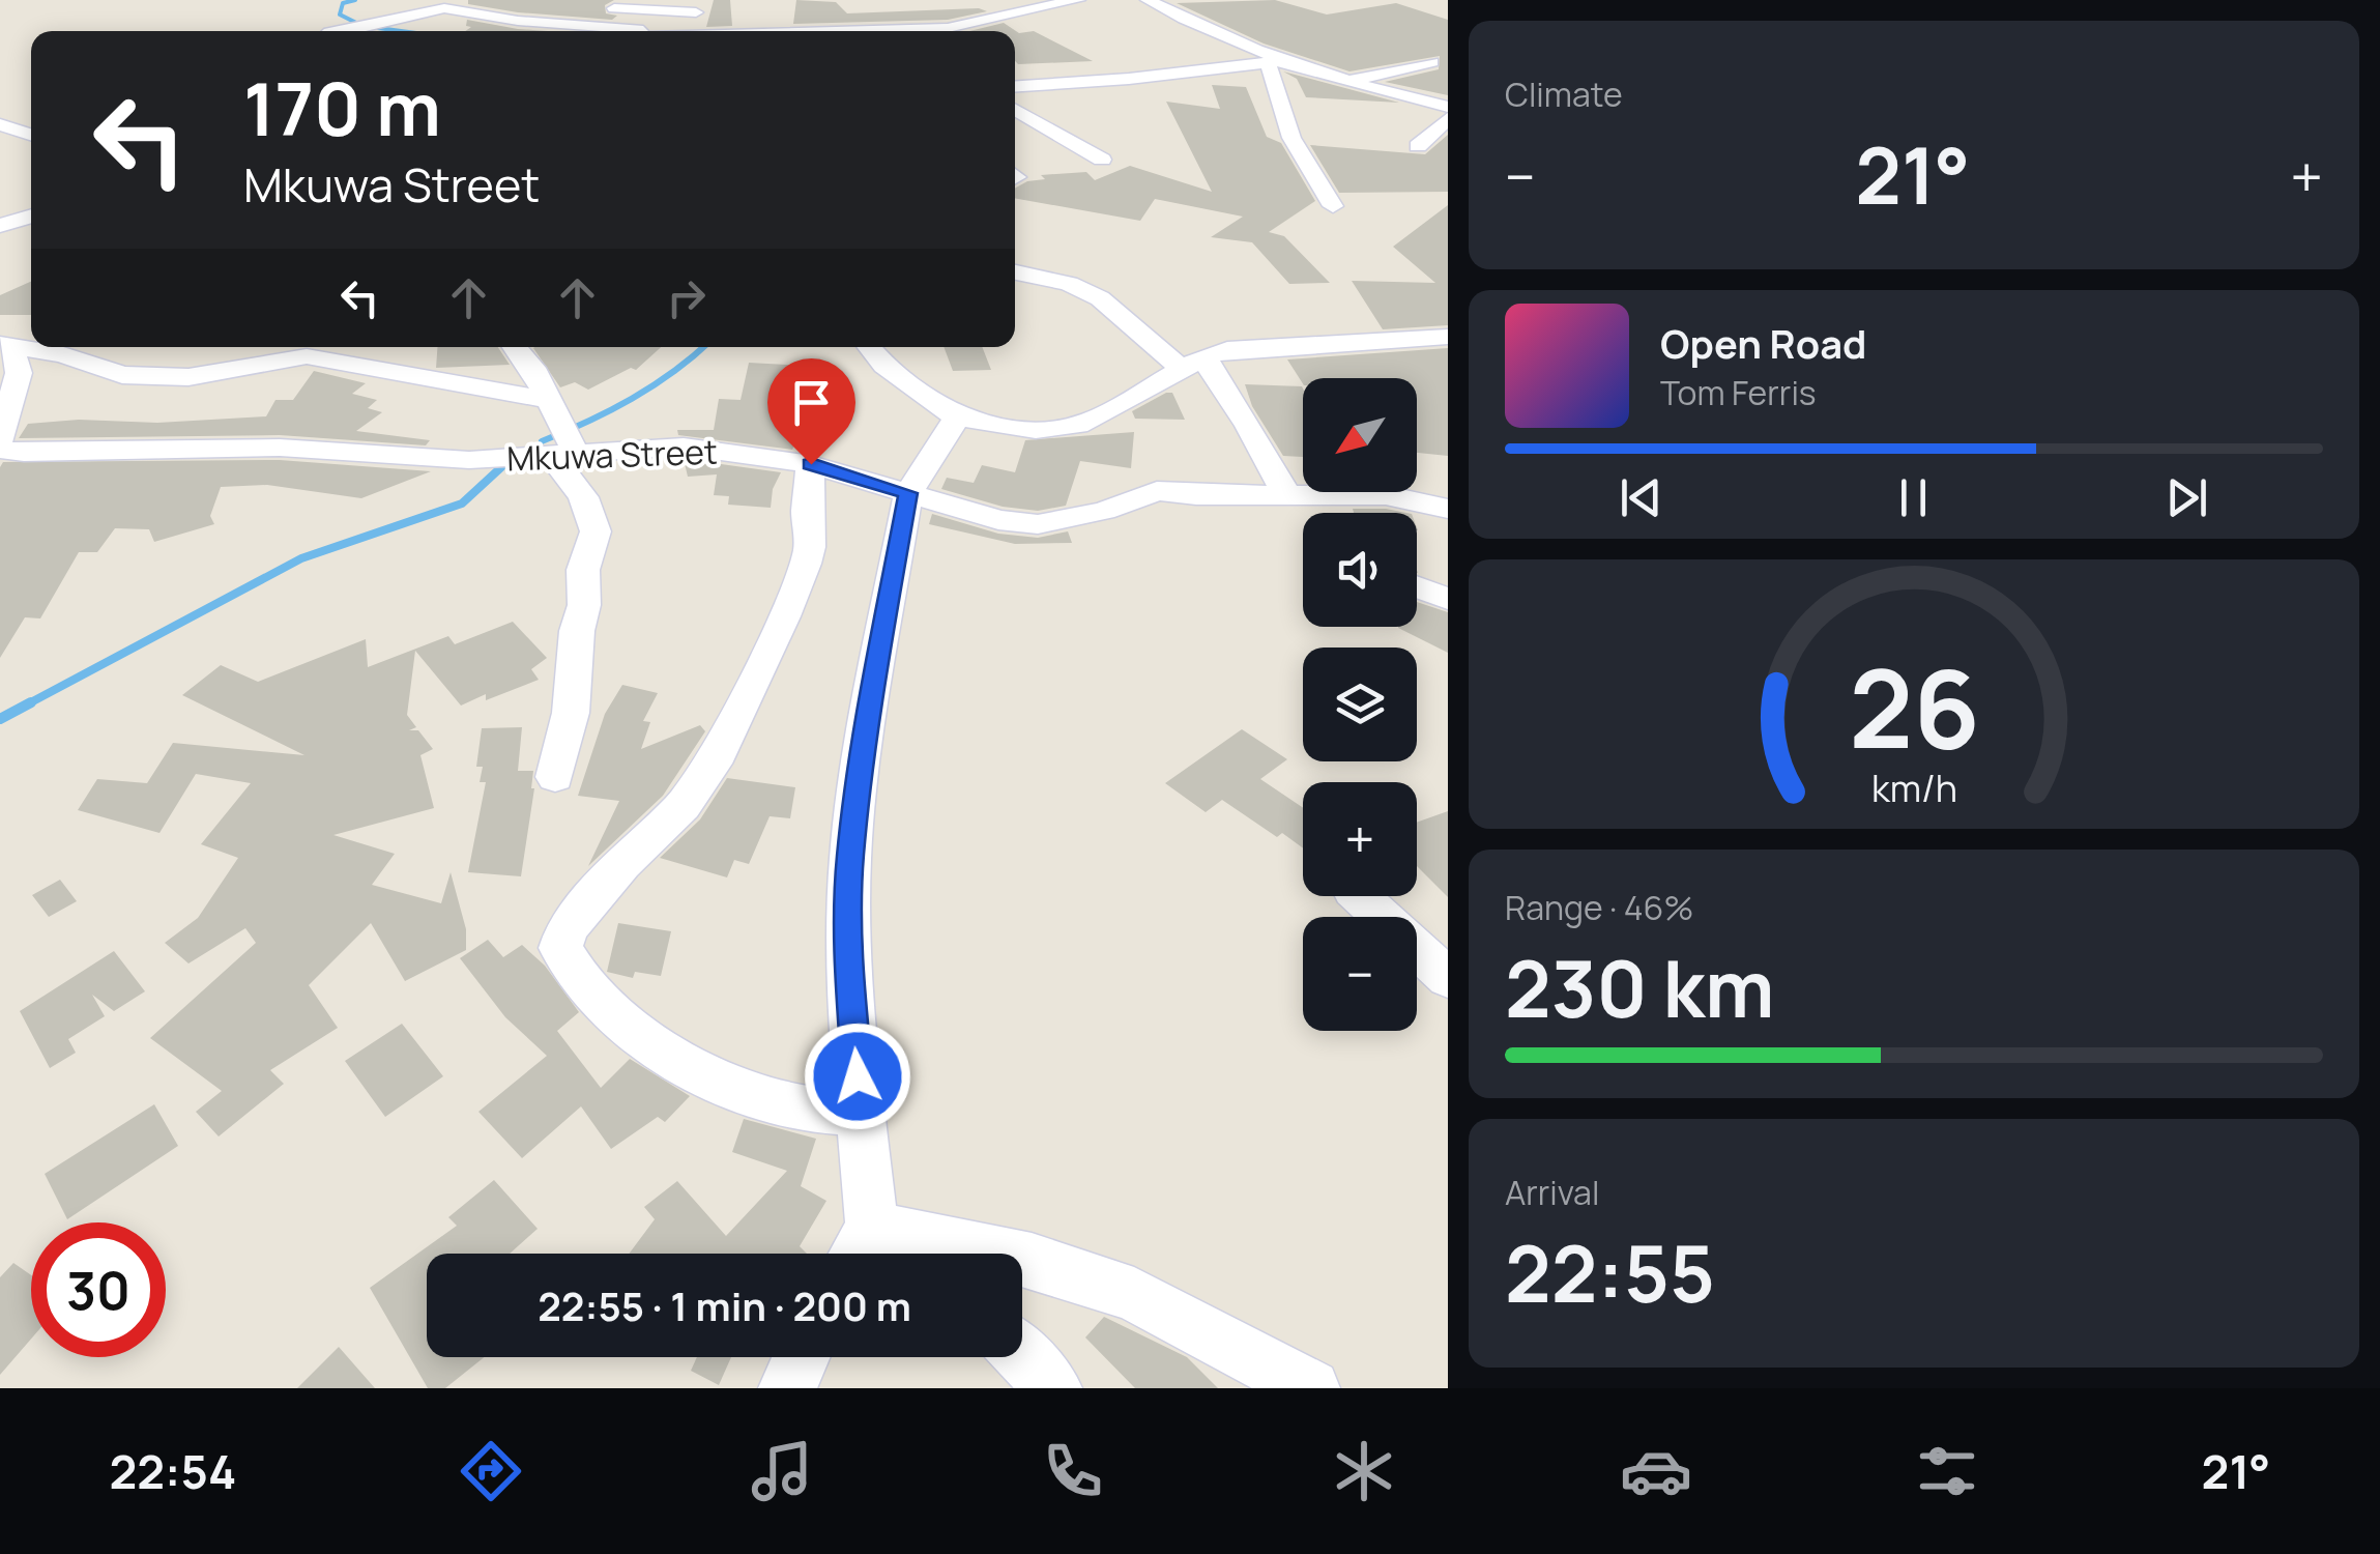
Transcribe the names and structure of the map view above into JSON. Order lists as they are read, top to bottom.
{
  "streets": {
    "street": ["Mkuwa Street"]
  },
  "north": "bottom left",
  "page": {
    "tile": [
      "Climate",
      ["Range · 46%", "230 km"],
      ["Arrival", "22:55"]
    ],
    "turn": ["170 m", "Mkuwa Street"],
    "heat": ["−", "21°", "+"],
    "song": ["Open Road", "Tom Ferris"],
    "map_buttons": ["+", "−"],
    "limit": "30",
    "trip": "22:55 · 1 min · 200 m",
    "tabs": ["22:54", "21°"],
    "gauge": ["26", "km/h"]
  }
}
